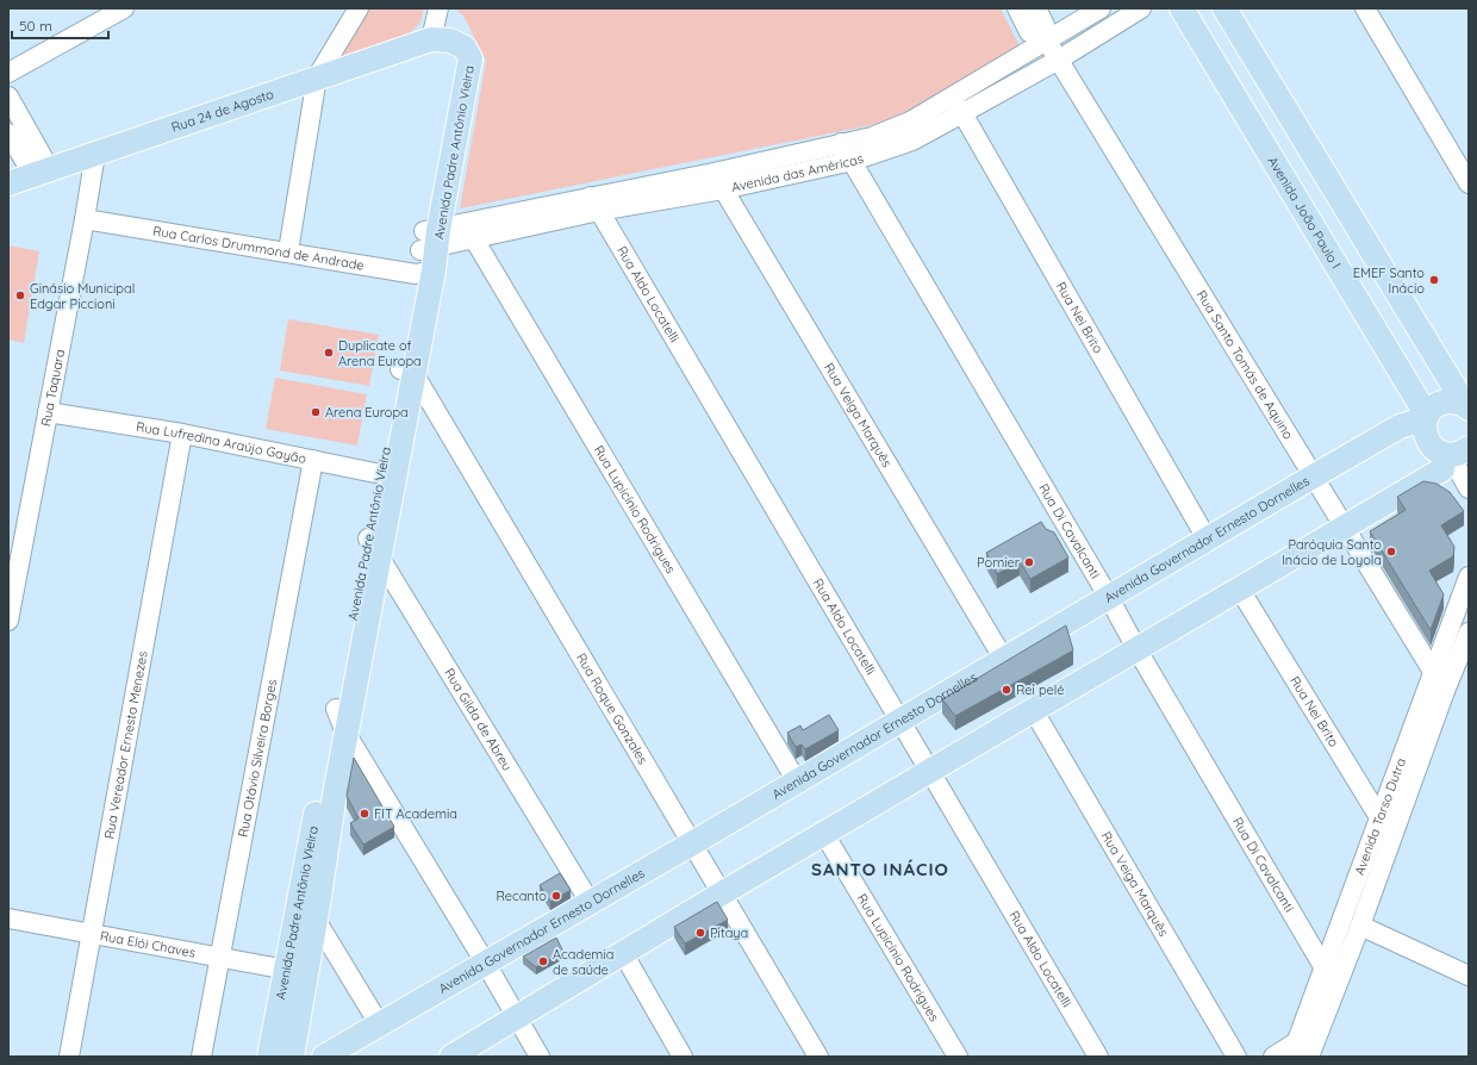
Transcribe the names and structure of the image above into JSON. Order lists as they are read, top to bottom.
{
  "streets": {
    "main road": [
      "Rua 24 de Agosto",
      "Avenida Padre Antônio Vieira",
      "Avenida João Paulo I",
      "Avenida Governador Ernesto Dornelles"
    ],
    "street": [
      "Avenida das Américas",
      "Rua Carlos Drummond de Andrade",
      "Rua Aldo Locatelli",
      "Rua Nei Brito",
      "Rua Santo Tomás de Aquino",
      "Rua Taquara",
      "Rua Veiga Marquês",
      "Rua Lufredina Araújo Gayão",
      "Rua Lupicínio Rodrigues",
      "Rua Di Cavalcanti",
      "Rua Roque Gonzales",
      "Rua Gilda de Abreu",
      "Rua Vereador Ernesto Menezes",
      "Rua Otávio Silveira Borges",
      "Avenida Tarso Dutra",
      "Rua Elói Chaves"
    ]
  },
  "crossings": [
    ["Rua 24 de Agosto", "Avenida Padre Antônio Vieira"],
    ["Rua 24 de Agosto", "Rua Taquara"],
    ["Avenida Padre Antônio Vieira", "Avenida das Américas"],
    ["Avenida Padre Antônio Vieira", "Rua Carlos Drummond de Andrade"],
    ["Avenida Padre Antônio Vieira", "Rua Lufredina Araújo Gayão"],
    ["Avenida Padre Antônio Vieira", "Rua Roque Gonzales"],
    ["Avenida Padre Antônio Vieira", "Rua Gilda de Abreu"],
    ["Avenida Padre Antônio Vieira", "Rua Elói Chaves"],
    ["Avenida das Américas", "Rua Aldo Locatelli"],
    ["Avenida das Américas", "Rua Nei Brito"],
    ["Avenida das Américas", "Rua Santo Tomás de Aquino"],
    ["Avenida das Américas", "Rua Veiga Marquês"],
    ["Avenida das Américas", "Rua Lupicínio Rodrigues"],
    ["Avenida das Américas", "Rua Di Cavalcanti"],
    ["Avenida João Paulo I", "Avenida Governador Ernesto Dornelles"],
    ["Rua Carlos Drummond de Andrade", "Rua Taquara"],
    ["Rua Aldo Locatelli", "Avenida Governador Ernesto Dornelles"],
    ["Rua Nei Brito", "Avenida Governador Ernesto Dornelles"],
    ["Rua Nei Brito", "Avenida Tarso Dutra"],
    ["Rua Santo Tomás de Aquino", "Avenida Governador Ernesto Dornelles"],
    ["Rua Santo Tomás de Aquino", "Avenida Tarso Dutra"],
    ["Rua Taquara", "Rua Lufredina Araújo Gayão"],
    ["Rua Veiga Marquês", "Avenida Governador Ernesto Dornelles"],
    ["Rua Lufredina Araújo Gayão", "Rua Vereador Ernesto Menezes"],
    ["Rua Lufredina Araújo Gayão", "Rua Otávio Silveira Borges"],
    ["Rua Lupicínio Rodrigues", "Avenida Governador Ernesto Dornelles"],
    ["Rua Di Cavalcanti", "Avenida Governador Ernesto Dornelles"],
    ["Rua Di Cavalcanti", "Avenida Tarso Dutra"],
    ["Avenida Governador Ernesto Dornelles", "Rua Roque Gonzales"],
    ["Avenida Governador Ernesto Dornelles", "Rua Gilda de Abreu"],
    ["Rua Vereador Ernesto Menezes", "Rua Elói Chaves"],
    ["Rua Otávio Silveira Borges", "Rua Elói Chaves"]
  ],
  "districts": ["SANTO INÁCIO"],
  "places": [
    "EMEF Santo Inácio",
    "Ginásio Municipal Edgar Piccioni",
    "Duplicate of Arena Europa",
    "Arena Europa",
    "Paróquia Santo Inácio de Loyola",
    "Pomier",
    "Rei pelé",
    "FIT Academia",
    "Recanto",
    "Pitaya",
    "Academia de saúde"
  ],
  "scale_bar": "50 m"
}
